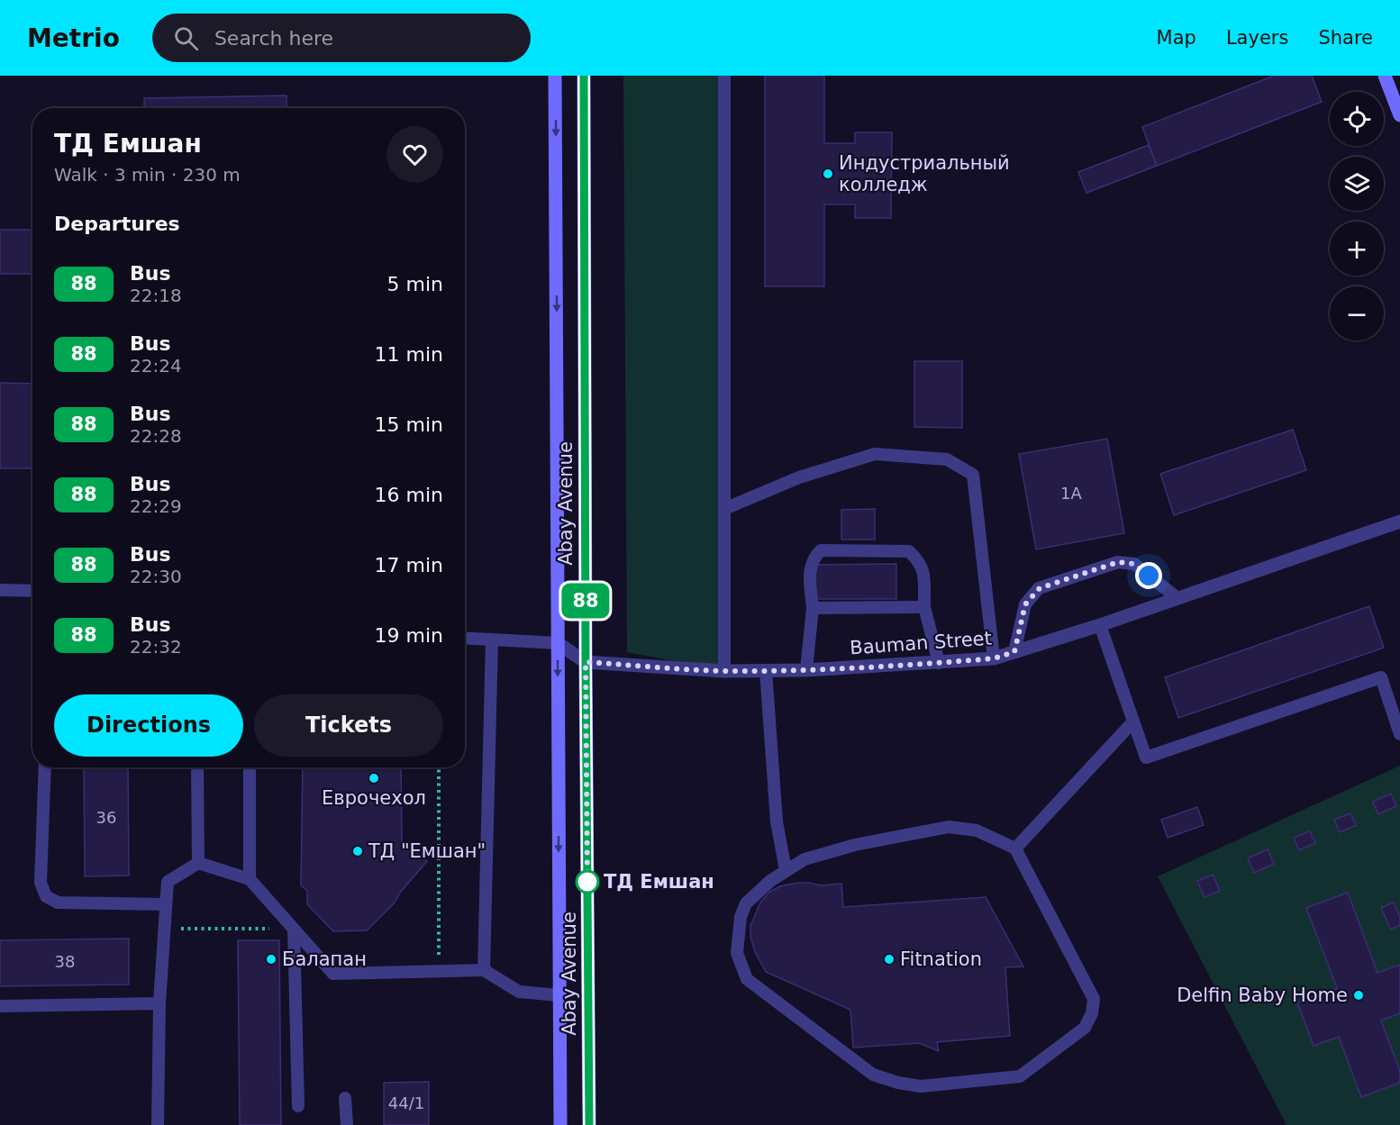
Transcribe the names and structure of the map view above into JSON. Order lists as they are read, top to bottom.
{
  "streets": {
    "main road": ["Abay Avenue"],
    "street": ["Bauman Street"]
  },
  "crossings": [
    ["Abay Avenue", "Bauman Street"]
  ],
  "places": [
    "Индустриальный колледж",
    "Еврочехол",
    "ТД \"Емшан\"",
    "ТД Емшан",
    "Балапан",
    "Fitnation",
    "Delfin Baby Home"
  ],
  "lines": ["bus line 88"],
  "house_numbers": [
    "1A",
    "36",
    "38",
    "44/1"
  ],
  "page": {
    "header": "Metrio",
    "search": "Search here",
    "nav": ["Map", "Layers", "Share"],
    "on_map": "88",
    "map_buttons": ["+", "−"],
    "heading": [
      ["ТД Емшан", "Walk · 3 min · 230 m"],
      "Departures"
    ],
    "list": [
      {
        "mark": "88",
        "name": "Bus",
        "note": "22:18",
        "value": "5 min"
      },
      {
        "mark": "88",
        "name": "Bus",
        "note": "22:24",
        "value": "11 min"
      },
      {
        "mark": "88",
        "name": "Bus",
        "note": "22:28",
        "value": "15 min"
      },
      {
        "mark": "88",
        "name": "Bus",
        "note": "22:29",
        "value": "16 min"
      },
      {
        "mark": "88",
        "name": "Bus",
        "note": "22:30",
        "value": "17 min"
      },
      {
        "mark": "88",
        "name": "Bus",
        "note": "22:32",
        "value": "19 min"
      }
    ],
    "buttons": ["Directions", "Tickets"]
  }
}
